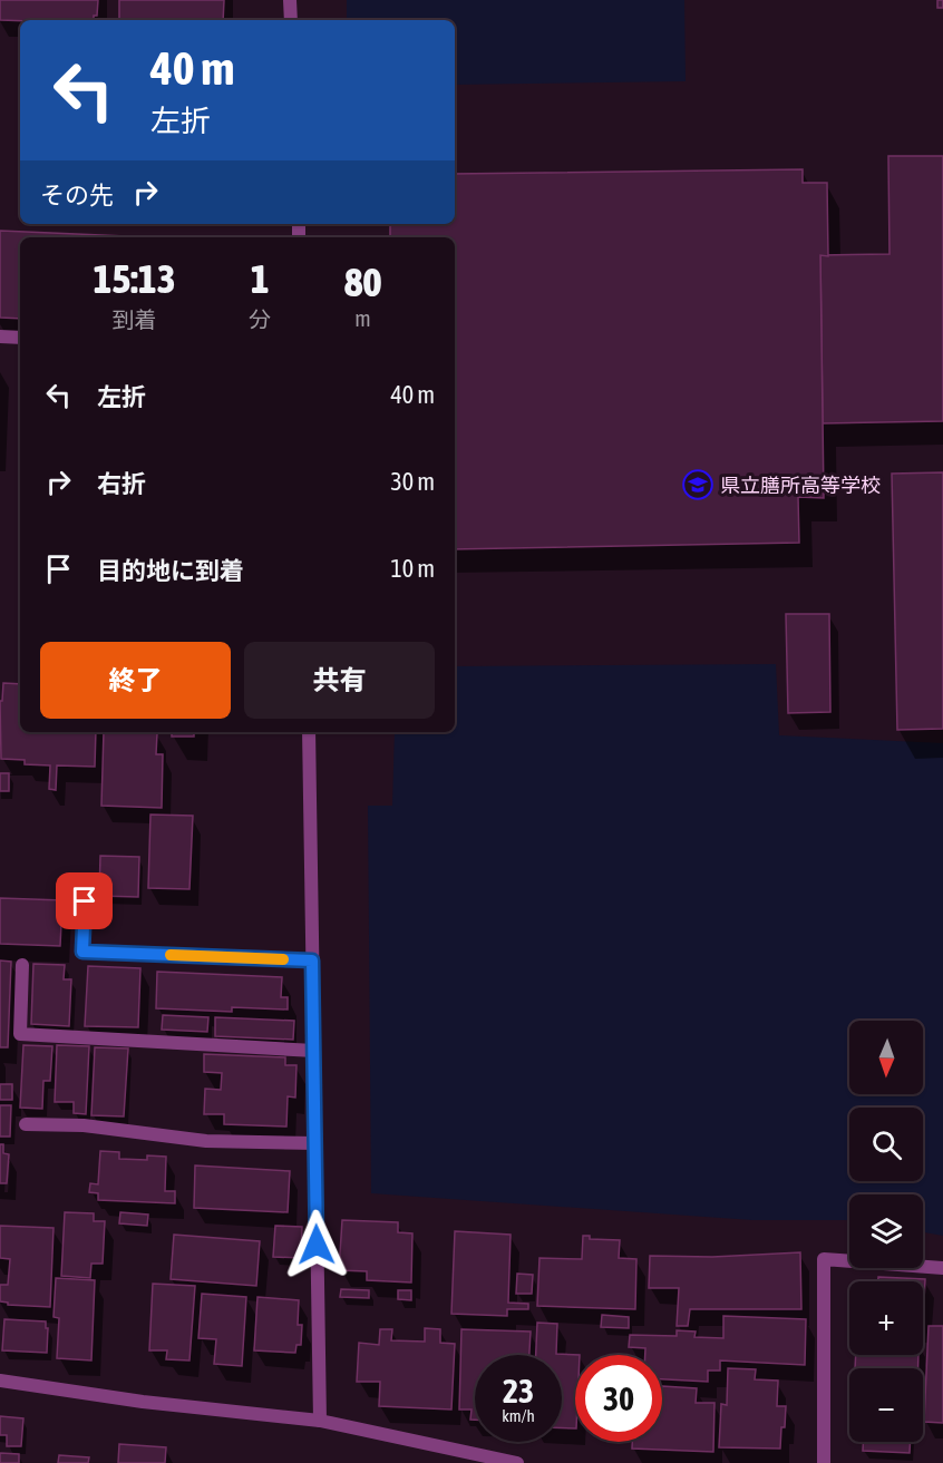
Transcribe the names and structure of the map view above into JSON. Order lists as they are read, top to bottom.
{
  "places": {
    "school or university": ["県立膳所高等学校"]
  },
  "north": "bottom",
  "page": {
    "turn": ["40 m", "左折"],
    "then": "その先",
    "eta": [
      "15:13",
      "到着",
      "1",
      "分",
      "80",
      "m"
    ],
    "list": [
      {
        "name": "左折",
        "value": "40 m"
      },
      {
        "name": "右折",
        "value": "30 m"
      },
      {
        "name": "目的地に到着",
        "value": "10 m"
      }
    ],
    "buttons": ["終了", "共有"],
    "map_buttons": ["+", "−"],
    "speed": "23 km/h",
    "limit": "30"
  }
}
